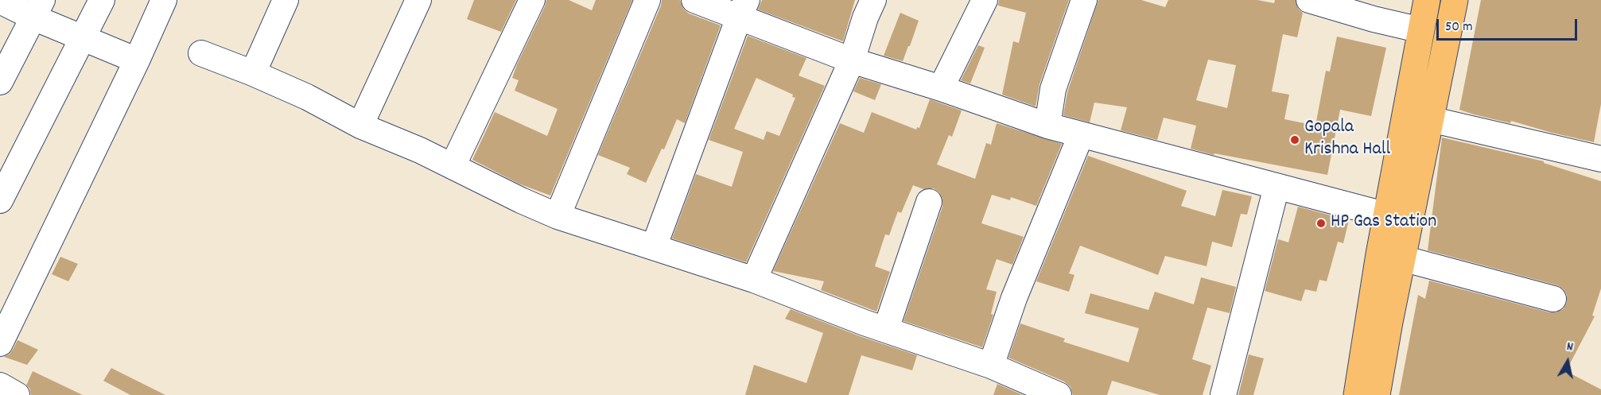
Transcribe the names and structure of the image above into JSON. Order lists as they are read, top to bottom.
{
  "places": ["Gopala Krishna Hall", "HP Gas Station"],
  "scale_bar": "50 m",
  "north": "top"
}
